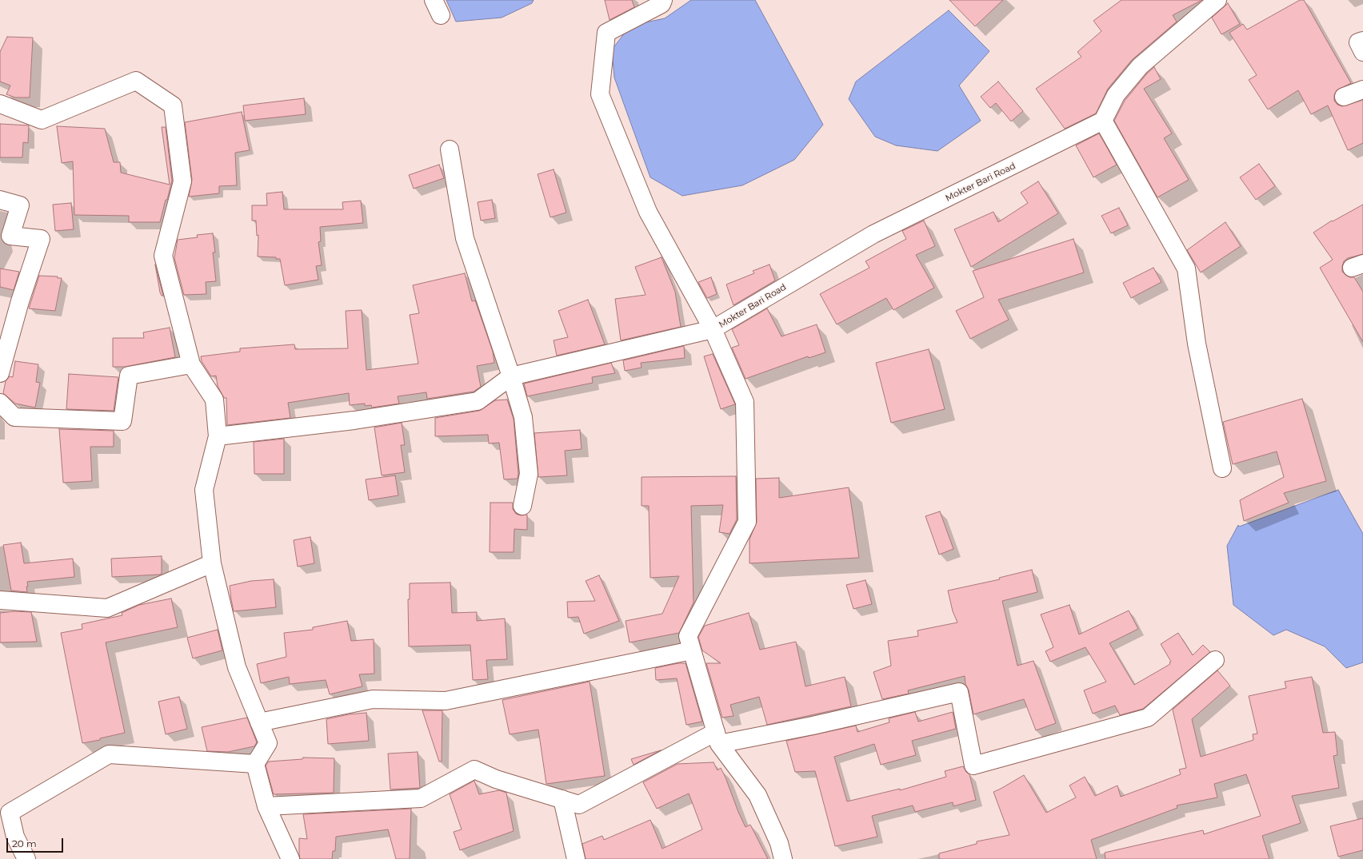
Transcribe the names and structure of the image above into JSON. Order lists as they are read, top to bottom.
{
  "streets": {
    "street": ["Mokter Bari Road"]
  },
  "scale_bar": "20 m"
}
